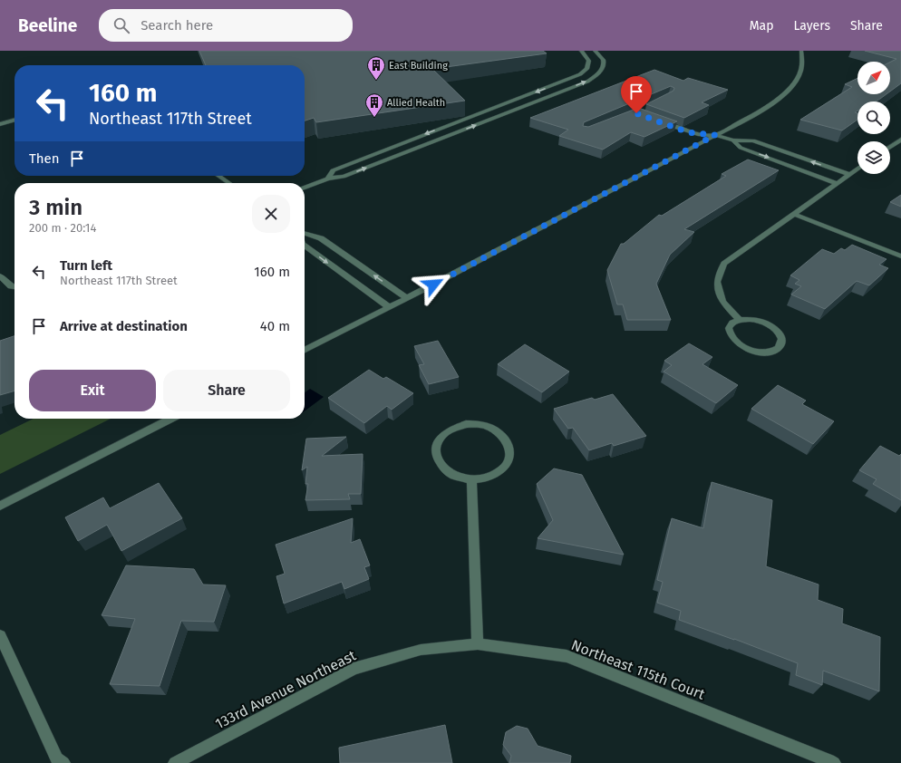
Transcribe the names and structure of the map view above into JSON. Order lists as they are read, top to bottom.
{
  "streets": {
    "street": ["Northeast 115th Court", "133rd Avenue Northeast"]
  },
  "crossings": [
    ["Northeast 115th Court", "133rd Avenue Northeast"]
  ],
  "places": {
    "building": ["East Building", "Allied Health"]
  },
  "north": "top right",
  "page": {
    "header": "Beeline",
    "search": "Search here",
    "nav": ["Map", "Layers", "Share"],
    "turn": ["160 m", "Northeast 117th Street"],
    "then": "Then",
    "heading": ["3 min", "200 m · 20:14"],
    "list": [
      {
        "name": "Turn left",
        "note": "Northeast 117th Street",
        "value": "160 m"
      },
      {
        "name": "Arrive at destination",
        "value": "40 m"
      }
    ],
    "buttons": ["Exit", "Share"]
  }
}
